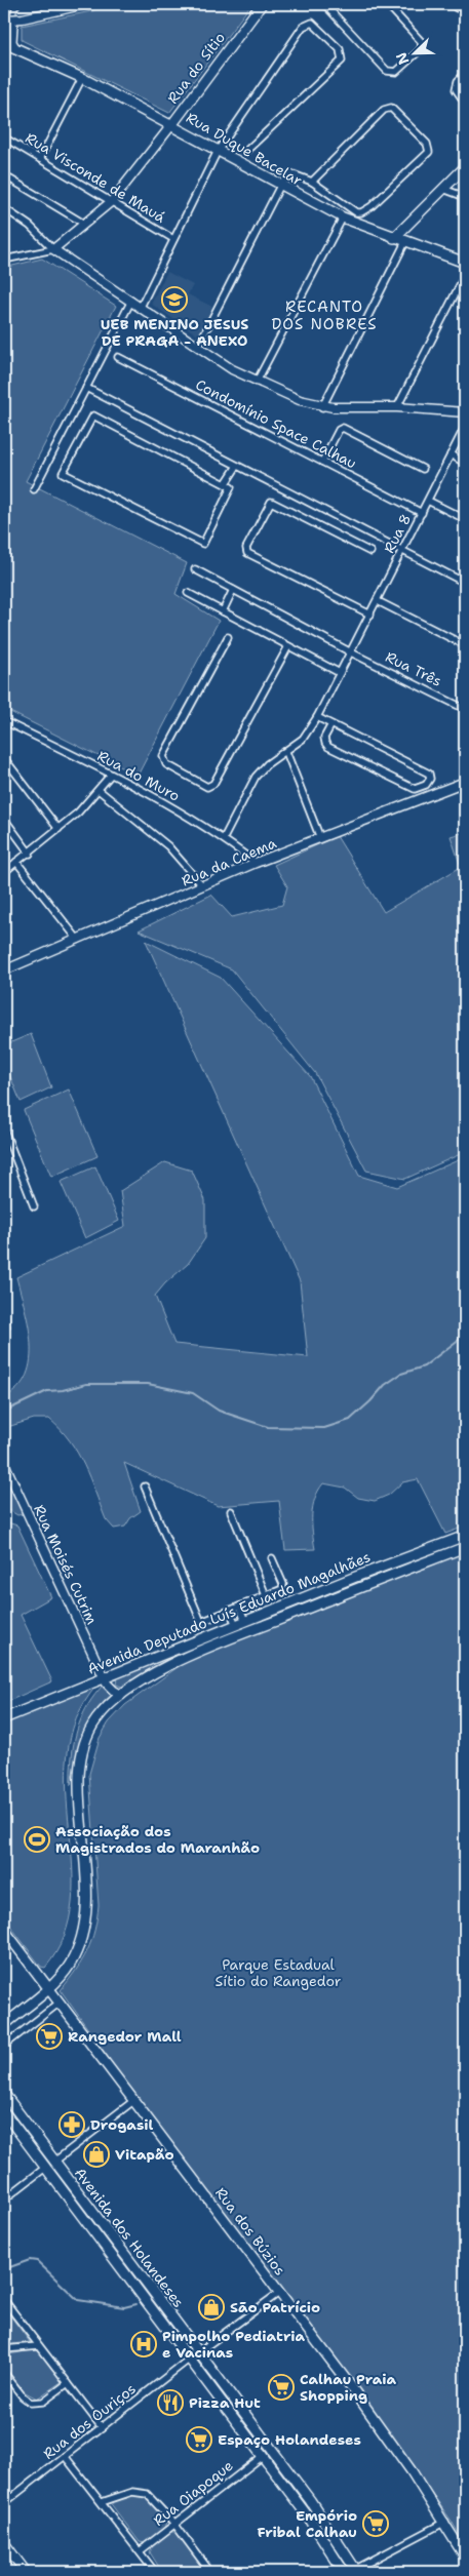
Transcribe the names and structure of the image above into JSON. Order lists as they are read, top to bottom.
{
  "streets": {
    "main road": [
      "Rua do Sítio",
      "Rua Duque Bacelar",
      "Avenida Deputado Luís Eduardo Magalhães",
      "Rua dos Búzios",
      "Avenida dos Holandeses"
    ],
    "street": [
      "Rua Visconde de Mauá",
      "Condomínio Space Calhau",
      "Rua 8",
      "Rua Três",
      "Rua do Muro",
      "Rua da Caema",
      "Rua Moisés Cutrim",
      "Rua dos Ouriços",
      "Rua Oiapoque"
    ]
  },
  "crossings": [
    ["Rua do Sítio", "Rua Duque Bacelar"],
    ["Condomínio Space Calhau", "Rua 8"],
    ["Rua 8", "Rua Três"],
    ["Rua 8", "Rua do Muro"],
    ["Rua do Muro", "Rua da Caema"],
    ["Rua Moisés Cutrim", "Avenida Deputado Luís Eduardo Magalhães"],
    ["Avenida Deputado Luís Eduardo Magalhães", "Rua dos Búzios"],
    ["Avenida dos Holandeses", "Rua dos Ouriços"],
    ["Avenida dos Holandeses", "Rua Oiapoque"]
  ],
  "districts": ["RECANTO DOS NOBRES"],
  "parks": ["Parque Estadual Sítio do Rangedor"],
  "places": {
    "school or university": ["UEB MENINO JESUS DE PRAGA - ANEXO"],
    "sports": ["Associação dos Magistrados do Maranhão"],
    "supermarket": [
      "Rangedor Mall",
      "Calhau Praia Shopping",
      "Espaço Holandeses",
      "Empório Fribal Calhau"
    ],
    "pharmacy": ["Drogasil"],
    "shop": ["Vitapão", "São Patrício"],
    "hospital": ["Pimpolho Pediatria e Vacinas"],
    "restaurant": ["Pizza Hut"]
  },
  "north": "bottom left"
}
